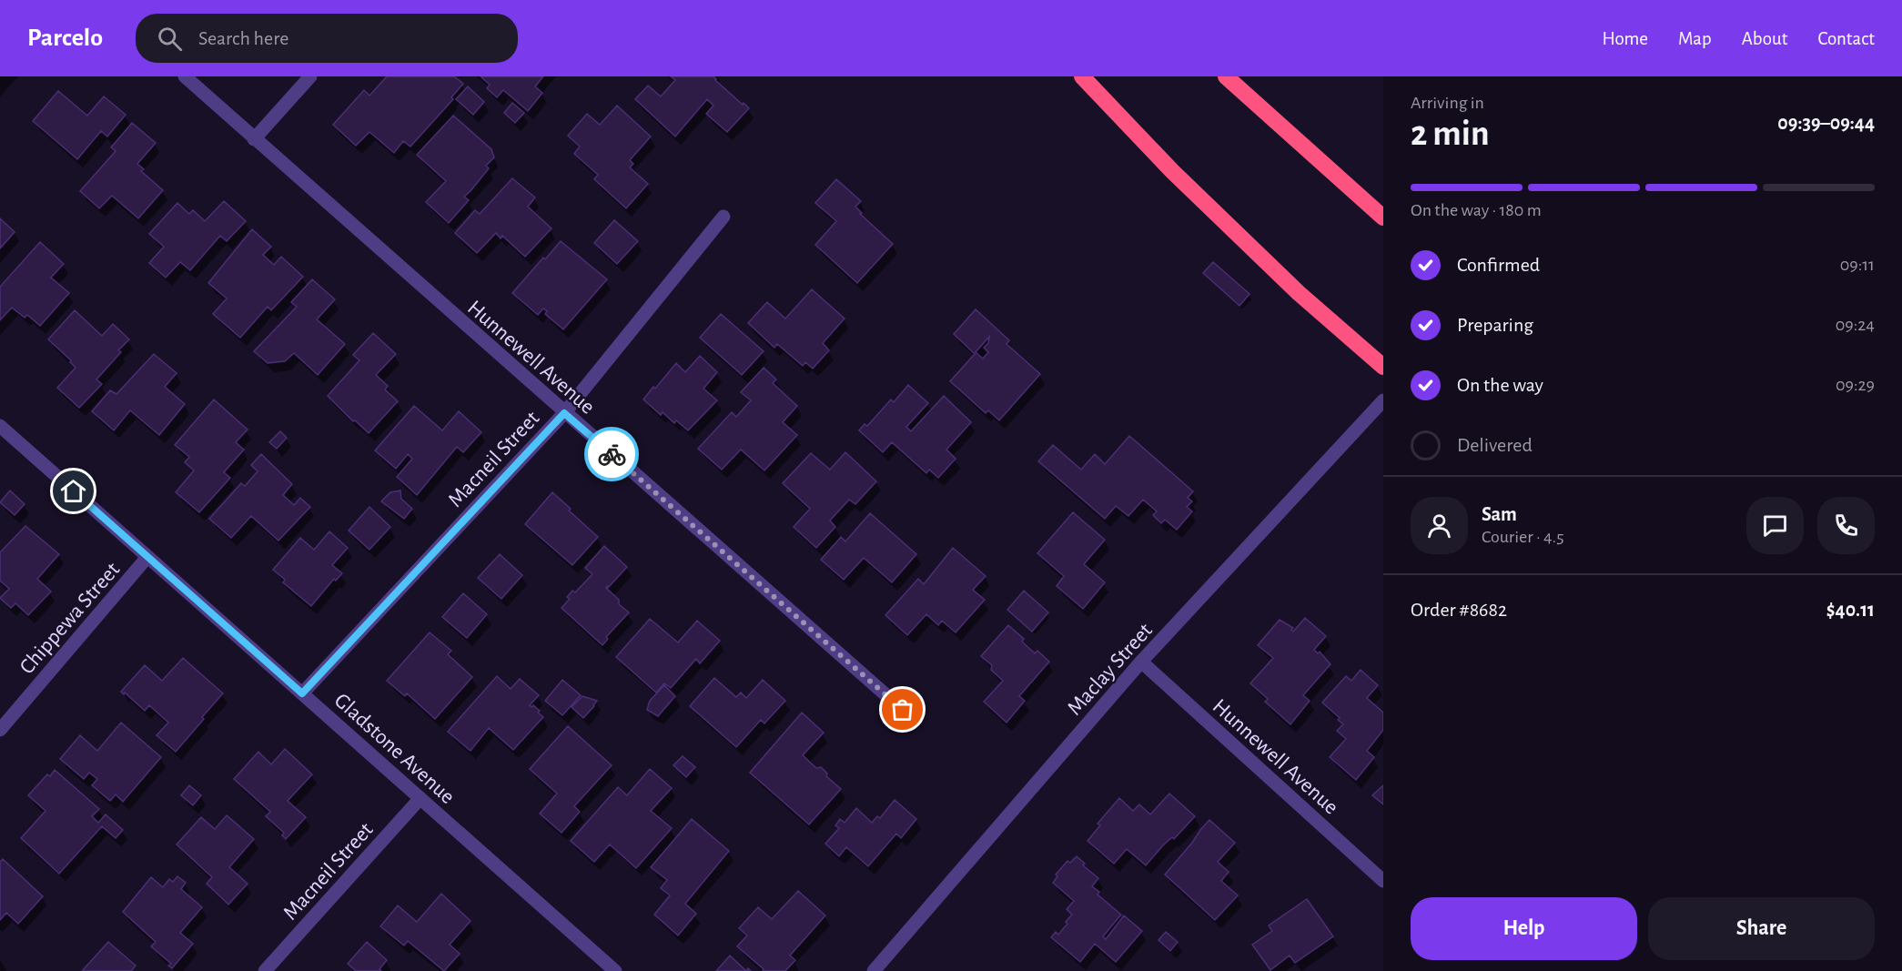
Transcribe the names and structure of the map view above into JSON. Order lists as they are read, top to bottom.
{
  "streets": {
    "street": [
      "Hunnewell Avenue",
      "Macneil Street",
      "Chippewa Street",
      "Maclay Street",
      "Gladstone Avenue"
    ]
  },
  "crossings": [
    ["Hunnewell Avenue", "Macneil Street"],
    ["Hunnewell Avenue", "Maclay Street"],
    ["Macneil Street", "Gladstone Avenue"],
    ["Chippewa Street", "Gladstone Avenue"]
  ],
  "page": {
    "header": "Parcelo",
    "search": "Search here",
    "nav": [
      "Home",
      "Map",
      "About",
      "Contact"
    ],
    "heading": ["2 min", "Arriving in", "09:39–09:44"],
    "panel": [
      "Sam",
      "Courier · 4.5",
      "Order #8682",
      "$40.11"
    ],
    "bar": "On the way · 180 m",
    "list": [
      ["Confirmed", "09:11"],
      ["Preparing", "09:24"],
      ["On the way", "09:29"],
      "Delivered"
    ],
    "buttons": ["Help", "Share"]
  }
}
